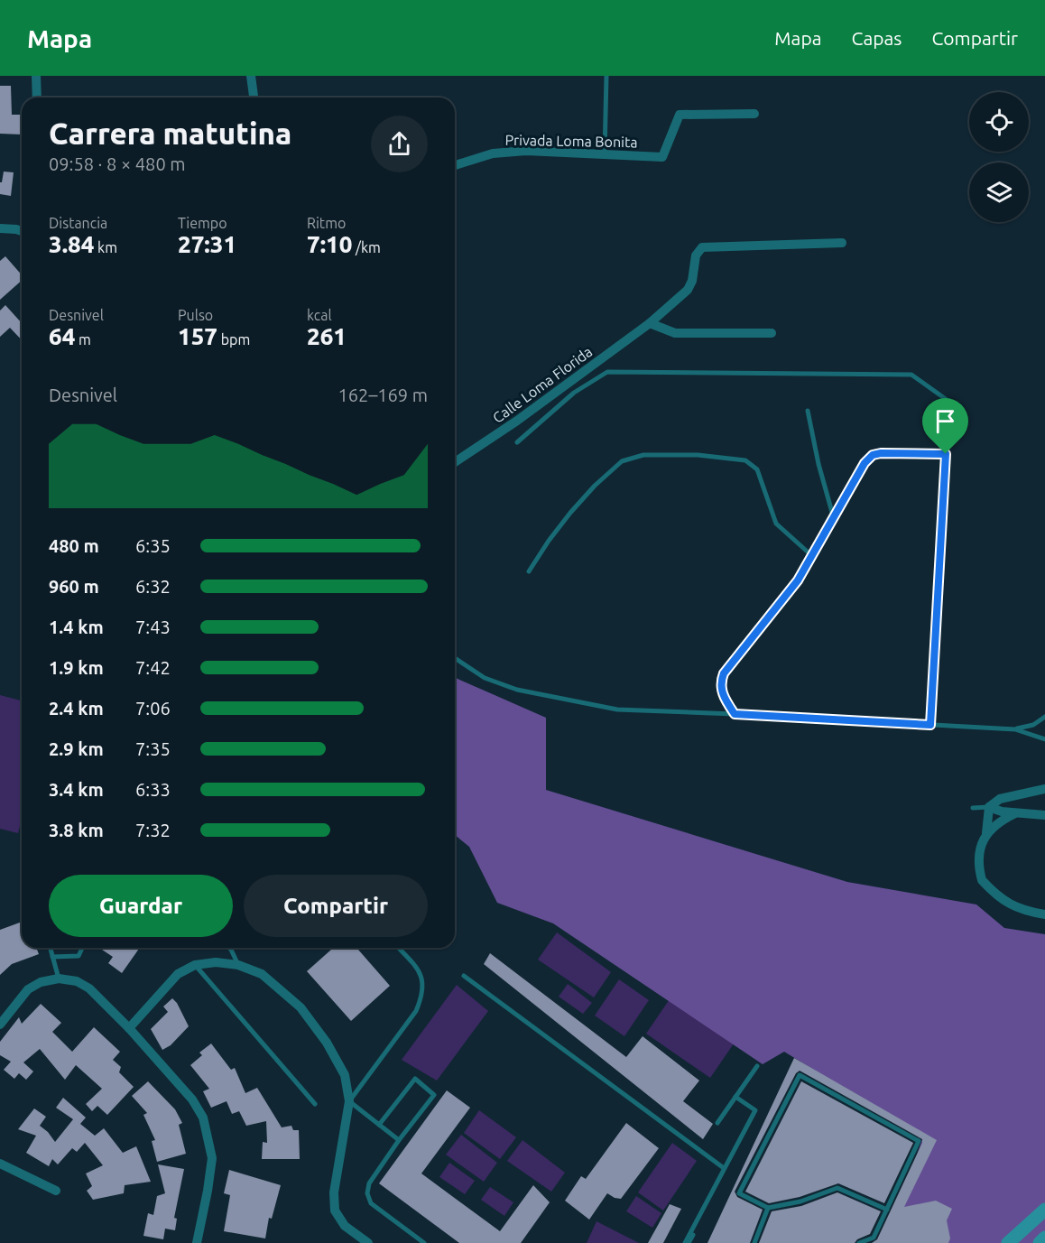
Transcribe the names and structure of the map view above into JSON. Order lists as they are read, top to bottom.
{
  "streets": {
    "street": ["Privada Loma Bonita", "Calle Loma Florida"]
  },
  "page": {
    "header": "Mapa",
    "nav": ["Mapa", "Capas", "Compartir"],
    "heading": ["Carrera matutina", "09:58 · 8 × 480 m"],
    "stats": [
      ["Distancia", "3.84 km"],
      ["Tiempo", "27:31"],
      ["Ritmo", "7:10 /km"],
      ["Desnivel", "64 m"],
      ["Pulso", "157 bpm"],
      ["kcal", "261"]
    ],
    "chart": ["Desnivel", "162–169 m"],
    "list": [
      {
        "name": "480 m",
        "note": "6:35"
      },
      {
        "name": "960 m",
        "note": "6:32"
      },
      {
        "name": "1.4 km",
        "note": "7:43"
      },
      {
        "name": "1.9 km",
        "note": "7:42"
      },
      {
        "name": "2.4 km",
        "note": "7:06"
      },
      {
        "name": "2.9 km",
        "note": "7:35"
      },
      {
        "name": "3.4 km",
        "note": "6:33"
      },
      {
        "name": "3.8 km",
        "note": "7:32"
      }
    ],
    "buttons": ["Guardar", "Compartir"]
  }
}
